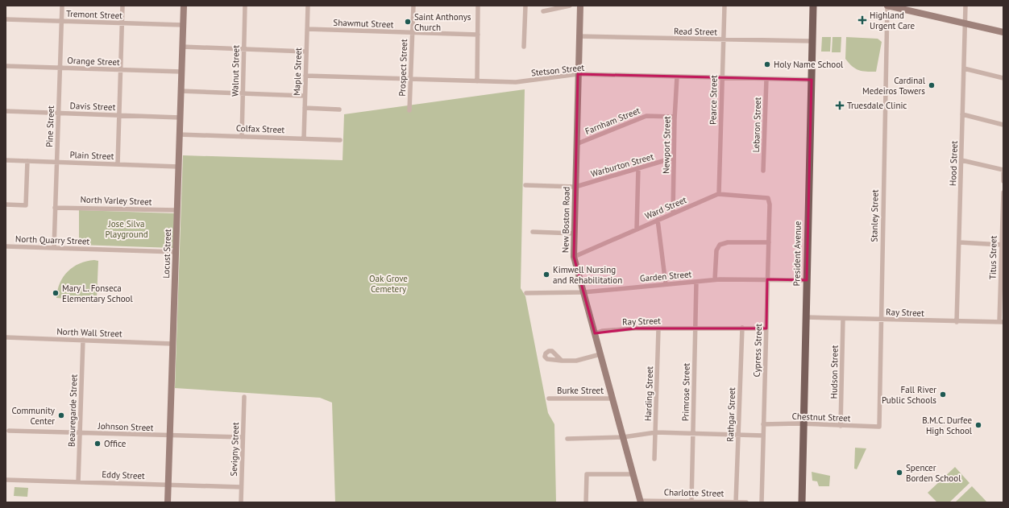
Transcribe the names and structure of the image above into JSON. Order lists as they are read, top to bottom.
{
  "streets": {
    "main road": ["President Avenue"],
    "street": [
      "Tremont Street",
      "Shawmut Street",
      "Read Street",
      "Orange Street",
      "Prospect Street",
      "Stetson Street",
      "Walnut Street",
      "Maple Street",
      "Pearce Street",
      "Davis Street",
      "Farnham Street",
      "Lebaron Street",
      "Pine Street",
      "Colfax Street",
      "Newport Street",
      "Plain Street",
      "Hood Street",
      "Warburton Street",
      "North Varley Street",
      "Ward Street",
      "Stanley Street",
      "New Boston Road",
      "North Quarry Street",
      "Locust Street",
      "Titus Street",
      "Garden Street",
      "Ray Street",
      "North Wall Street",
      "Cypress Street",
      "Hudson Street",
      "Burke Street",
      "Primrose Street",
      "Harding Street",
      "Beauregarde Street",
      "Rathgar Street",
      "Chestnut Street",
      "Johnson Street",
      "Sevigny Street",
      "Eddy Street",
      "Charlotte Street"
    ]
  },
  "crossings": [
    ["Tremont Street", "Pine Street"],
    ["Tremont Street", "Locust Street"],
    ["Shawmut Street", "Prospect Street"],
    ["Shawmut Street", "Maple Street"],
    ["Read Street", "Pearce Street"],
    ["Read Street", "New Boston Road"],
    ["Read Street", "President Avenue"],
    ["Orange Street", "Pine Street"],
    ["Orange Street", "Locust Street"],
    ["Prospect Street", "Stetson Street"],
    ["Stetson Street", "Maple Street"],
    ["Stetson Street", "Pearce Street"],
    ["Stetson Street", "Lebaron Street"],
    ["Stetson Street", "Newport Street"],
    ["Stetson Street", "New Boston Road"],
    ["Stetson Street", "President Avenue"],
    ["Walnut Street", "Colfax Street"],
    ["Maple Street", "Colfax Street"],
    ["Pearce Street", "Ward Street"],
    ["Davis Street", "Pine Street"],
    ["Davis Street", "Locust Street"],
    ["Farnham Street", "Newport Street"],
    ["Farnham Street", "New Boston Road"],
    ["Pine Street", "Plain Street"],
    ["Pine Street", "North Varley Street"],
    ["Pine Street", "North Quarry Street"],
    ["Colfax Street", "Locust Street"],
    ["Newport Street", "Warburton Street"],
    ["Newport Street", "Ward Street"],
    ["Plain Street", "Locust Street"],
    ["Hood Street", "Ray Street"],
    ["Warburton Street", "New Boston Road"],
    ["North Varley Street", "Locust Street"],
    ["Ward Street", "New Boston Road"],
    ["Ward Street", "Cypress Street"],
    ["Stanley Street", "Ray Street"],
    ["Stanley Street", "Chestnut Street"],
    ["New Boston Road", "Garden Street"],
    ["New Boston Road", "Ray Street"],
    ["New Boston Road", "Burke Street"],
    ["New Boston Road", "Charlotte Street"],
    ["North Quarry Street", "Locust Street"],
    ["Locust Street", "North Wall Street"],
    ["Locust Street", "Johnson Street"],
    ["Locust Street", "Eddy Street"],
    ["President Avenue", "Garden Street"],
    ["President Avenue", "Ray Street"],
    ["President Avenue", "Chestnut Street"],
    ["Titus Street", "Ray Street"],
    ["Garden Street", "Cypress Street"],
    ["Garden Street", "Primrose Street"],
    ["Ray Street", "Cypress Street"],
    ["Ray Street", "Hudson Street"],
    ["Ray Street", "Primrose Street"],
    ["Ray Street", "Harding Street"],
    ["Ray Street", "Rathgar Street"],
    ["North Wall Street", "Beauregarde Street"],
    ["Cypress Street", "Chestnut Street"],
    ["Hudson Street", "Chestnut Street"],
    ["Primrose Street", "Charlotte Street"],
    ["Beauregarde Street", "Johnson Street"],
    ["Beauregarde Street", "Eddy Street"],
    ["Rathgar Street", "Charlotte Street"],
    ["Johnson Street", "Sevigny Street"],
    ["Sevigny Street", "Eddy Street"]
  ],
  "parks": ["Jose Silva Playground", "Oak Grove Cemetery"],
  "places": {
    "health": ["Highland Urgent Care", "Truesdale Clinic"],
    "other": [
      "Saint Anthonys Church",
      "Holy Name School",
      "Cardinal Medeiros Towers",
      "Kimwell Nursing and Rehabilitation",
      "Mary L. Fonseca Elementary School",
      "Fall River Public Schools",
      "Community Center",
      "B.M.C. Durfee High School",
      "Office",
      "Spencer Borden School"
    ]
  }
}
